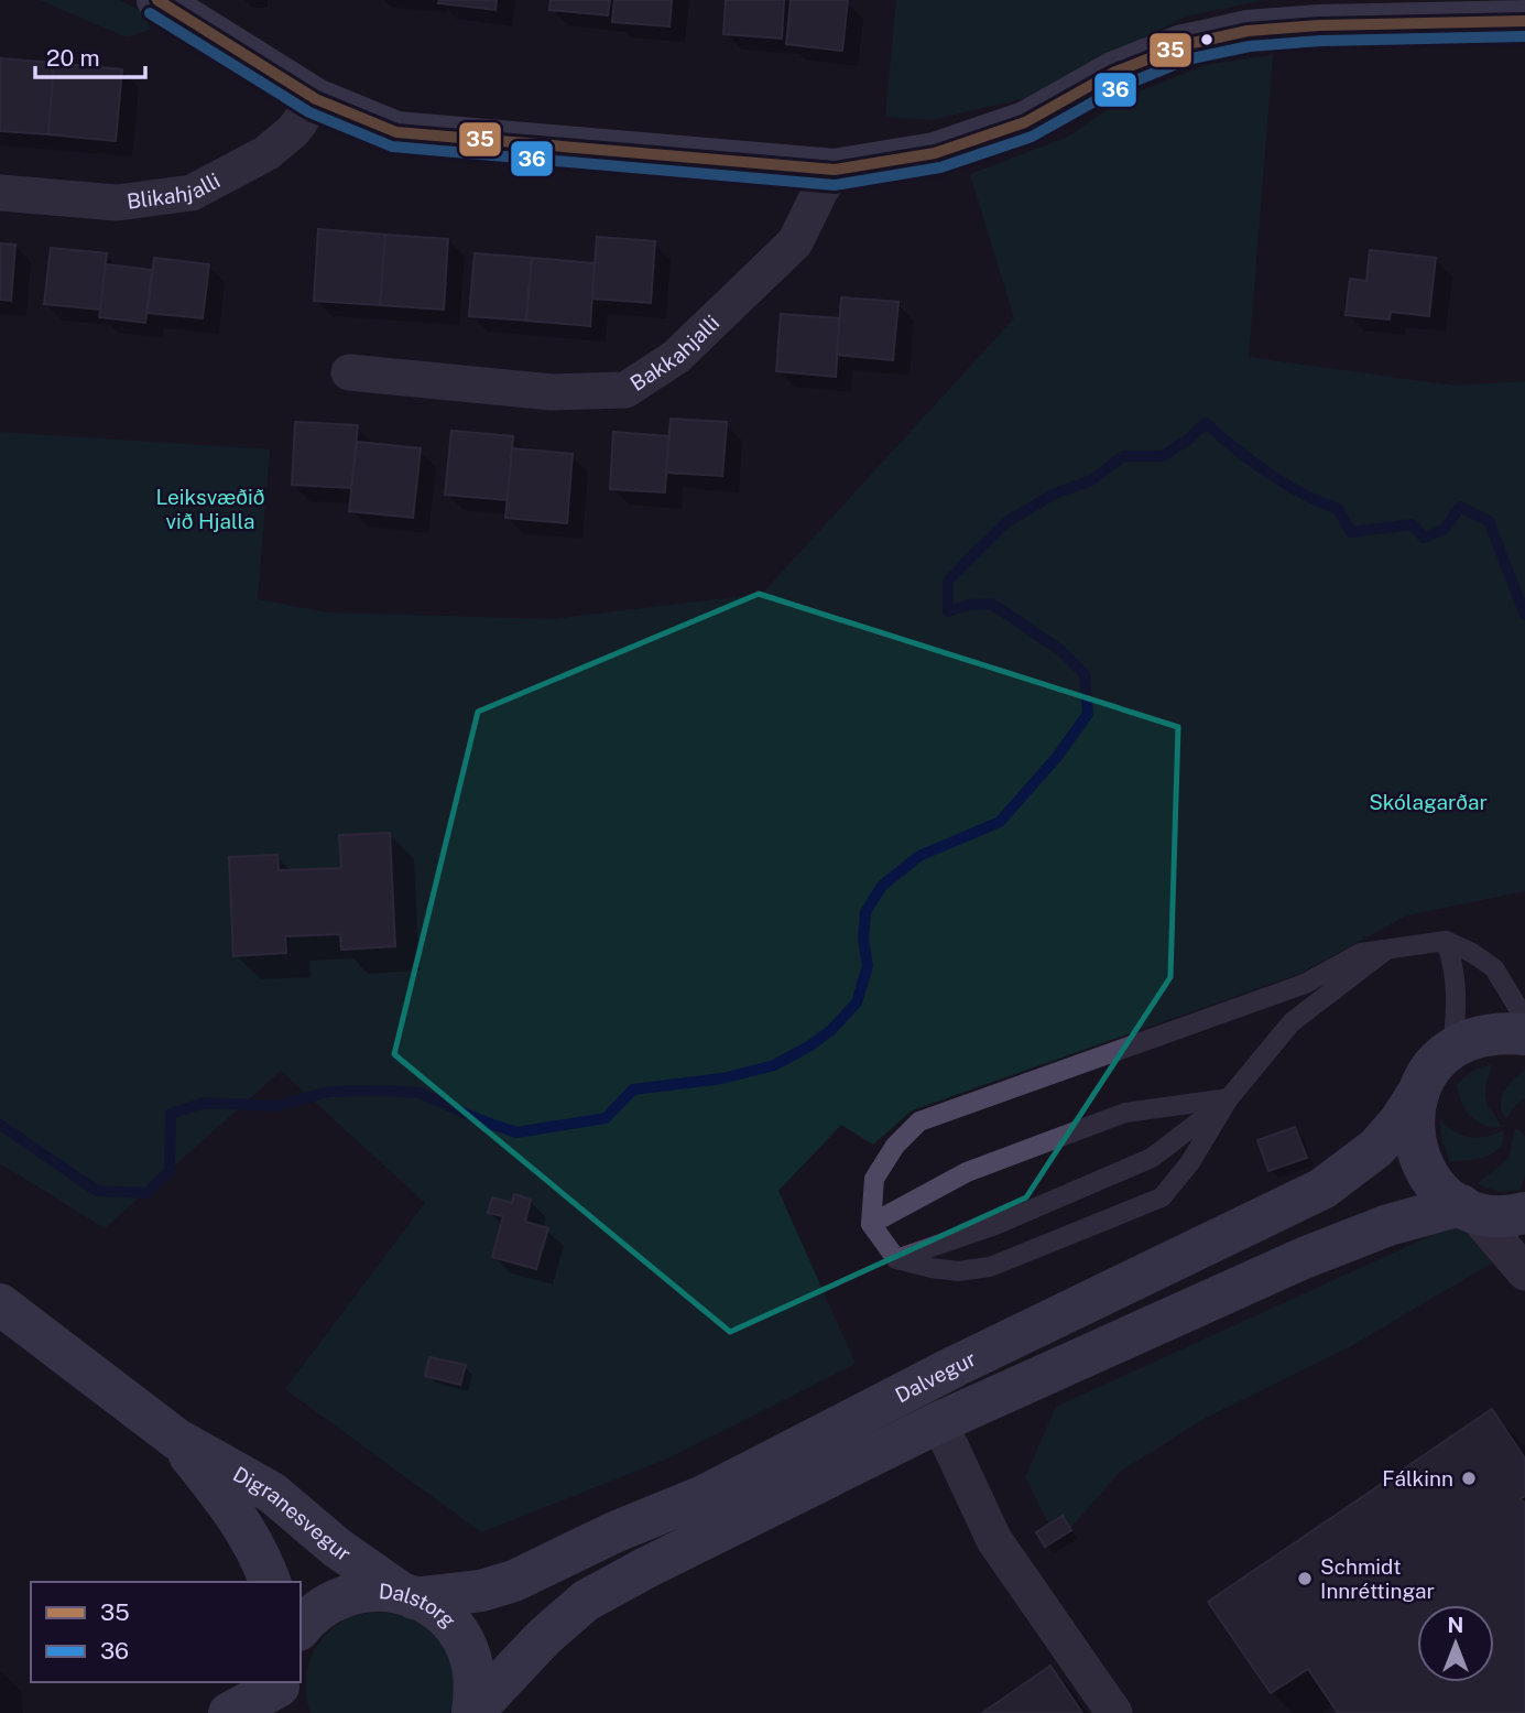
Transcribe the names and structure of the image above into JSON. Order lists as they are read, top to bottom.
{
  "streets": {
    "street": [
      "Blikahjalli",
      "Bakkahjalli",
      "Dalvegur",
      "Digranesvegur",
      "Dalstorg"
    ]
  },
  "crossings": [
    ["Dalvegur", "Digranesvegur"],
    ["Dalvegur", "Dalstorg"],
    ["Digranesvegur", "Dalstorg"]
  ],
  "parks": ["Leiksvæðið við Hjalla", "Skólagarðar"],
  "places": ["Fálkinn", "Schmidt Innréttingar"],
  "lines": ["transit line 35", "transit line 36"],
  "legend": ["35", "36"],
  "scale_bar": "20 m",
  "north": "top"
}
